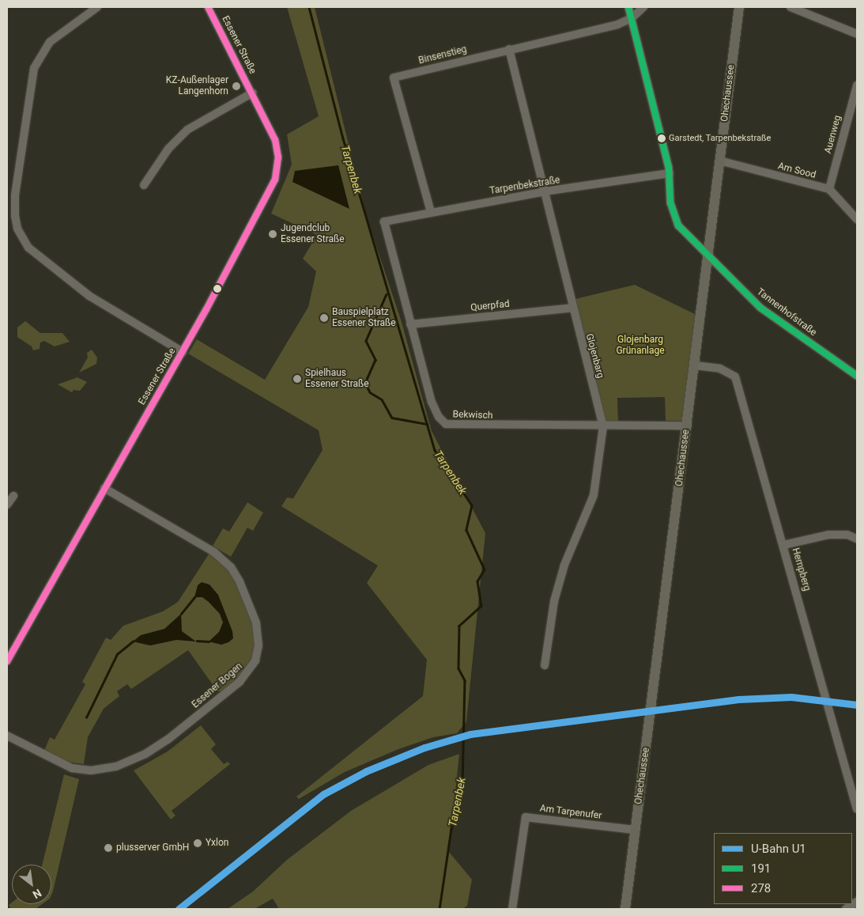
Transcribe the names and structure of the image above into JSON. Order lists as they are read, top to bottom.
{
  "streets": {
    "main road": ["Ohechaussee"],
    "street": [
      "Essener Straße",
      "Binsenstieg",
      "Auenweg",
      "Am Sood",
      "Tarpenbekstraße",
      "Querpfad",
      "Tannenhofstraße",
      "Glojenbarg",
      "Bekwisch",
      "Hempberg",
      "Essener Bogen",
      "Am Tarpenufer"
    ]
  },
  "crossings": [
    ["Essener Straße", "Essener Bogen"],
    ["Binsenstieg", "Tarpenbekstraße"],
    ["Binsenstieg", "Tannenhofstraße"],
    ["Binsenstieg", "Glojenbarg"],
    ["Ohechaussee", "Am Sood"],
    ["Ohechaussee", "Tannenhofstraße"],
    ["Ohechaussee", "Bekwisch"],
    ["Ohechaussee", "Hempberg"],
    ["Ohechaussee", "Am Tarpenufer"],
    ["Auenweg", "Am Sood"],
    ["Tarpenbekstraße", "Tannenhofstraße"],
    ["Tarpenbekstraße", "Glojenbarg"],
    ["Tarpenbekstraße", "Bekwisch"],
    ["Querpfad", "Glojenbarg"],
    ["Querpfad", "Bekwisch"],
    ["Glojenbarg", "Bekwisch"]
  ],
  "water": ["Tarpenbek"],
  "parks": ["Glojenbarg Grünanlage"],
  "places": [
    "KZ-Außenlager Langenhorn",
    "Garstedt, Tarpenbekstraße",
    "Jugendclub Essener Straße",
    "Bauspielplatz Essener Straße",
    "Spielhaus Essener Straße",
    "Yxlon",
    "plusserver GmbH"
  ],
  "lines": ["transit line 191", "transit line 278", "metro line U1"],
  "legend": ["U-Bahn U1", "191", "278"],
  "north": "bottom right"
}
